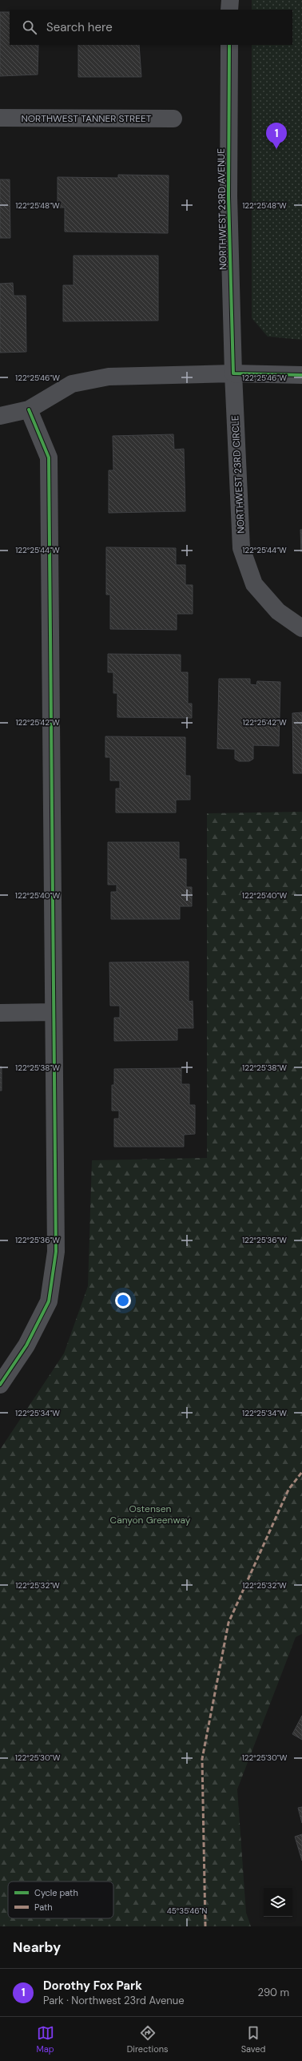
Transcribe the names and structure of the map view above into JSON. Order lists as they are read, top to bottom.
{
  "streets": {
    "street": ["NORTHWEST TANNER STREET", "NORTHWEST 23RD AVENUE", "NORTHWEST 23RD CIRCLE"]
  },
  "crossings": [
    ["NORTHWEST 23RD AVENUE", "NORTHWEST 23RD CIRCLE"]
  ],
  "parks": ["Ostensen Canyon Greenway"],
  "legend": ["Cycle path", "Path"],
  "page": {
    "search": "Search here",
    "pins": "1",
    "heading": "Nearby",
    "list": [
      {
        "mark": "1",
        "name": "Dorothy Fox Park",
        "note": "Park · Northwest 23rd Avenue",
        "value": "290 m"
      }
    ],
    "nav": ["Map", "Directions", "Saved"]
  },
  "coordinates": [
    "122°25'48\"W",
    "122°25'46\"W",
    "122°25'44\"W",
    "122°25'42\"W",
    "122°25'40\"W",
    "122°25'38\"W",
    "122°25'36\"W",
    "122°25'34\"W",
    "122°25'32\"W",
    "122°25'30\"W",
    "45°35'46\"N"
  ]
}
